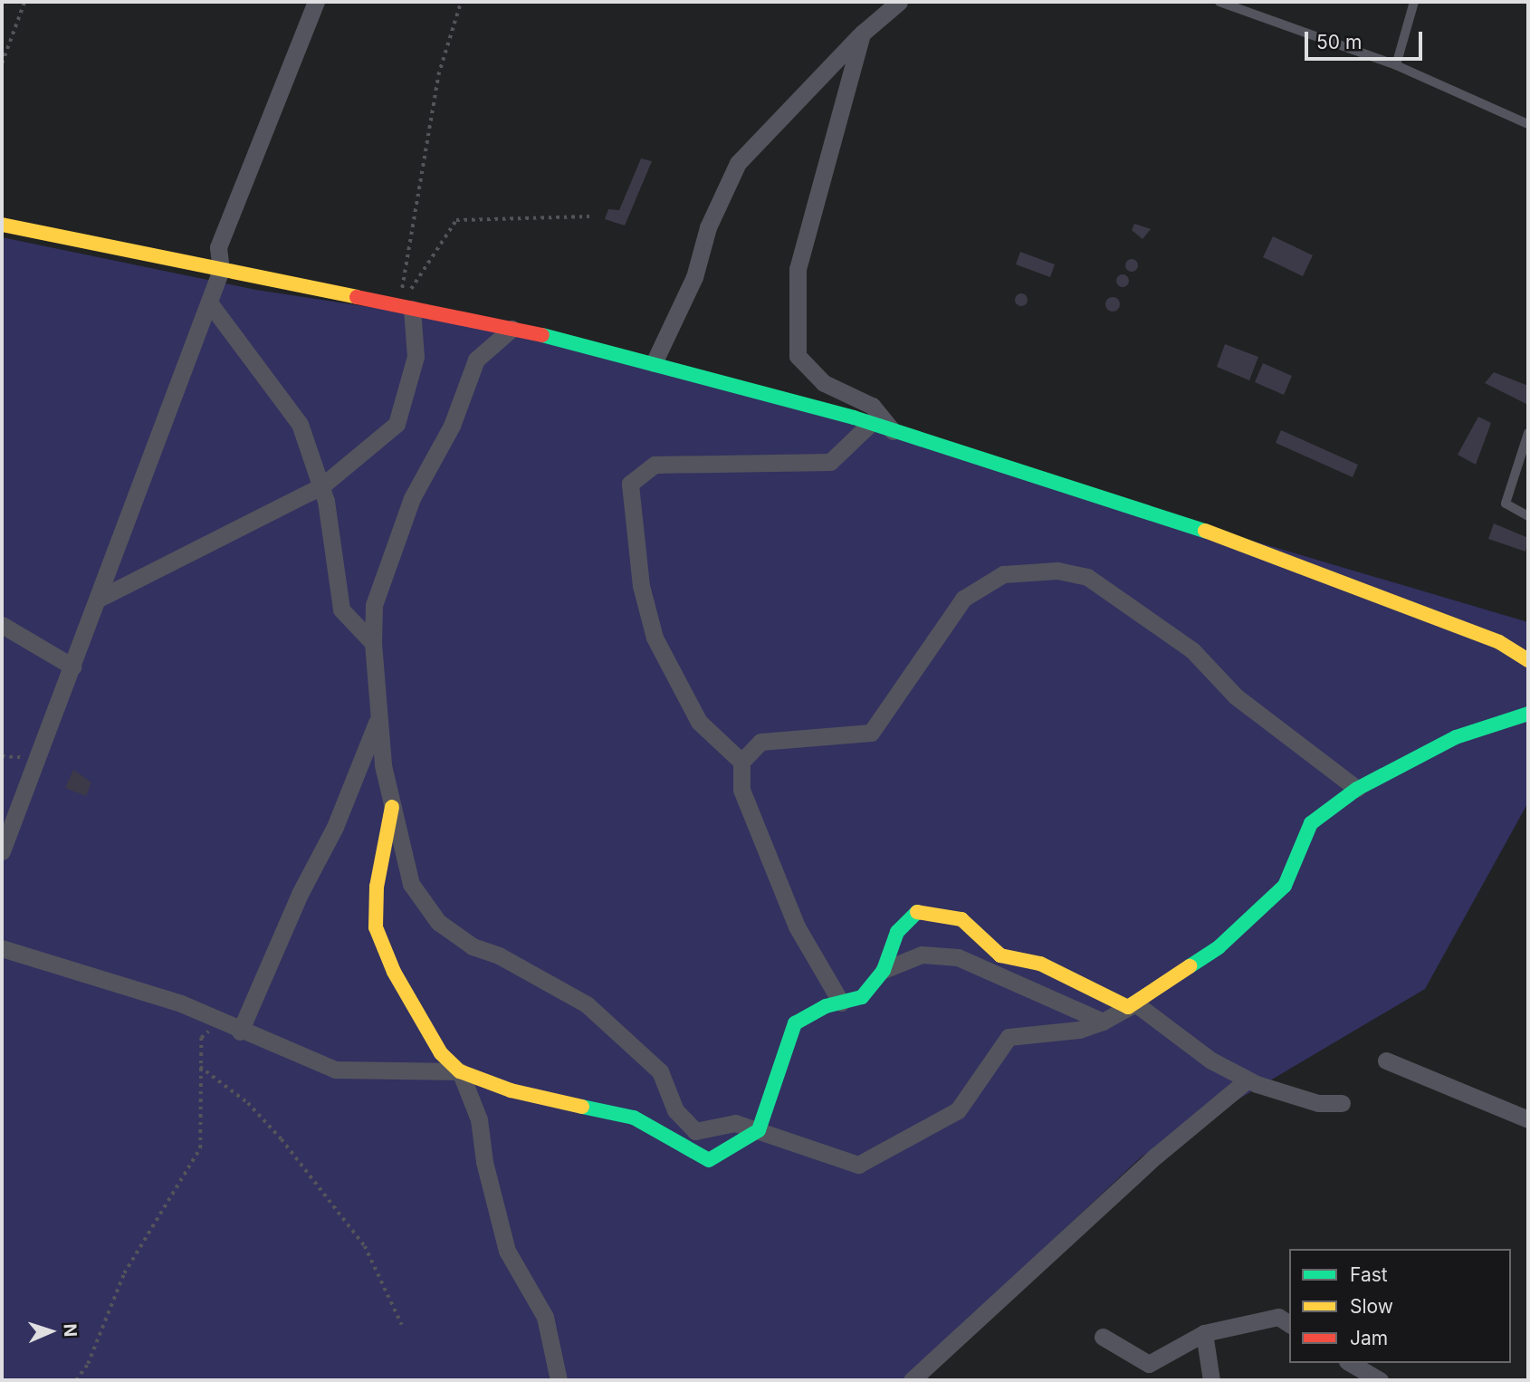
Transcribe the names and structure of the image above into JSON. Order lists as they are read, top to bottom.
{
  "legend": ["Fast", "Slow", "Jam"],
  "scale_bar": "50 m",
  "north": "right"
}
